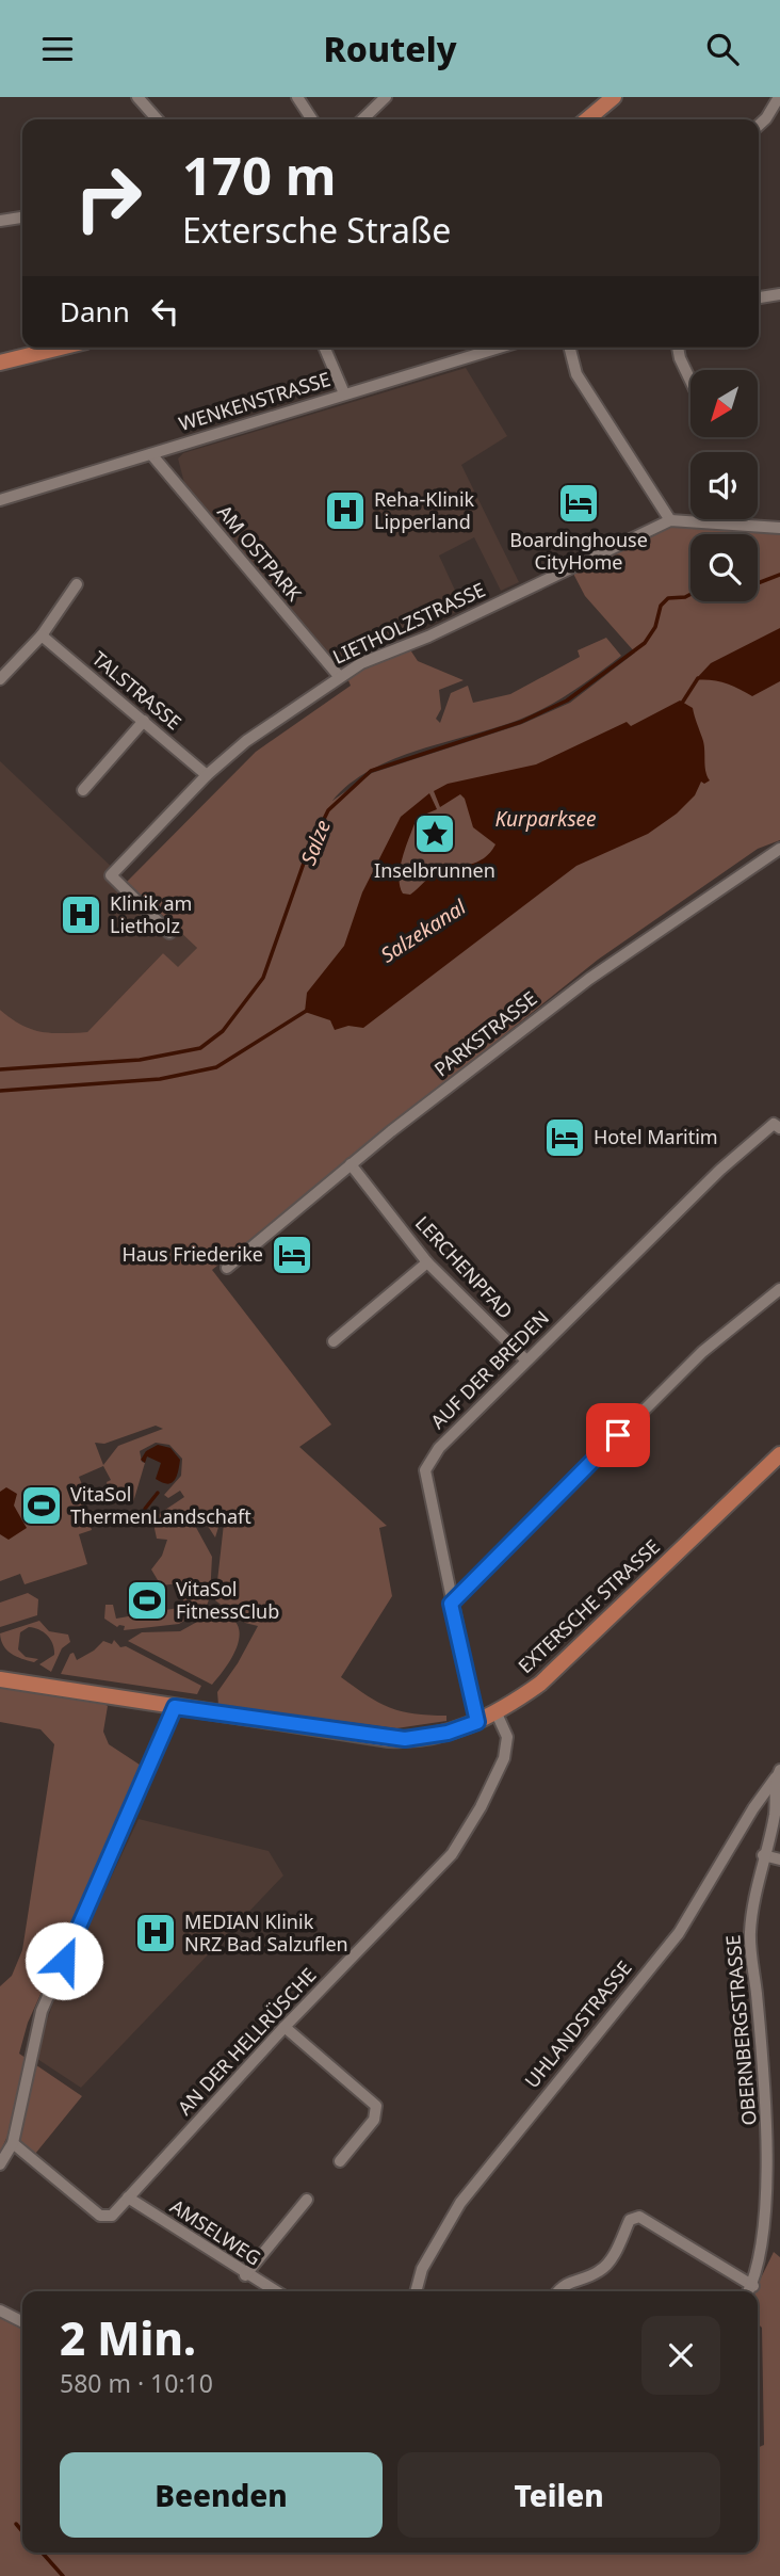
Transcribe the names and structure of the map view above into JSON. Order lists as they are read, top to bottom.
{
  "streets": {
    "main road": ["EXTERSCHE STRASSE"],
    "street": [
      "WENKENSTRASSE",
      "AM OSTPARK",
      "LIETHOLZSTRASSE",
      "TALSTRASSE",
      "PARKSTRASSE",
      "LERCHENPFAD",
      "AUF DER BREDEN",
      "UHLANDSTRASSE",
      "OBERNBERGSTRASSE",
      "AN DER HELLRÜSCHE",
      "AMSELWEG"
    ]
  },
  "crossings": [
    ["WENKENSTRASSE", "AM OSTPARK"],
    ["AM OSTPARK", "LIETHOLZSTRASSE"],
    ["LIETHOLZSTRASSE", "TALSTRASSE"],
    ["PARKSTRASSE", "LERCHENPFAD"],
    ["LERCHENPFAD", "AUF DER BREDEN"],
    ["AUF DER BREDEN", "EXTERSCHE STRASSE"],
    ["EXTERSCHE STRASSE", "AN DER HELLRÜSCHE"],
    ["UHLANDSTRASSE", "OBERNBERGSTRASSE"],
    ["AN DER HELLRÜSCHE", "AMSELWEG"]
  ],
  "water": ["Kurparksee", "Salze", "Salzekanal"],
  "places": {
    "hotel": ["Boardinghouse CityHome", "Hotel Maritim", "Haus Friederike"],
    "hospital": ["Reha-Klinik Lipperland", "Klinik am Lietholz", "MEDIAN Klinik NRZ Bad Salzuflen"],
    "place": ["Inselbrunnen"],
    "sports": ["VitaSol ThermenLandschaft", "VitaSol FitnessClub"]
  },
  "north": "bottom left",
  "page": {
    "header": "Routely",
    "turn": ["170 m", "Extersche Straße"],
    "then": "Dann",
    "heading": ["2 Min.", "580 m · 10:10"],
    "buttons": ["Beenden", "Teilen"]
  }
}
